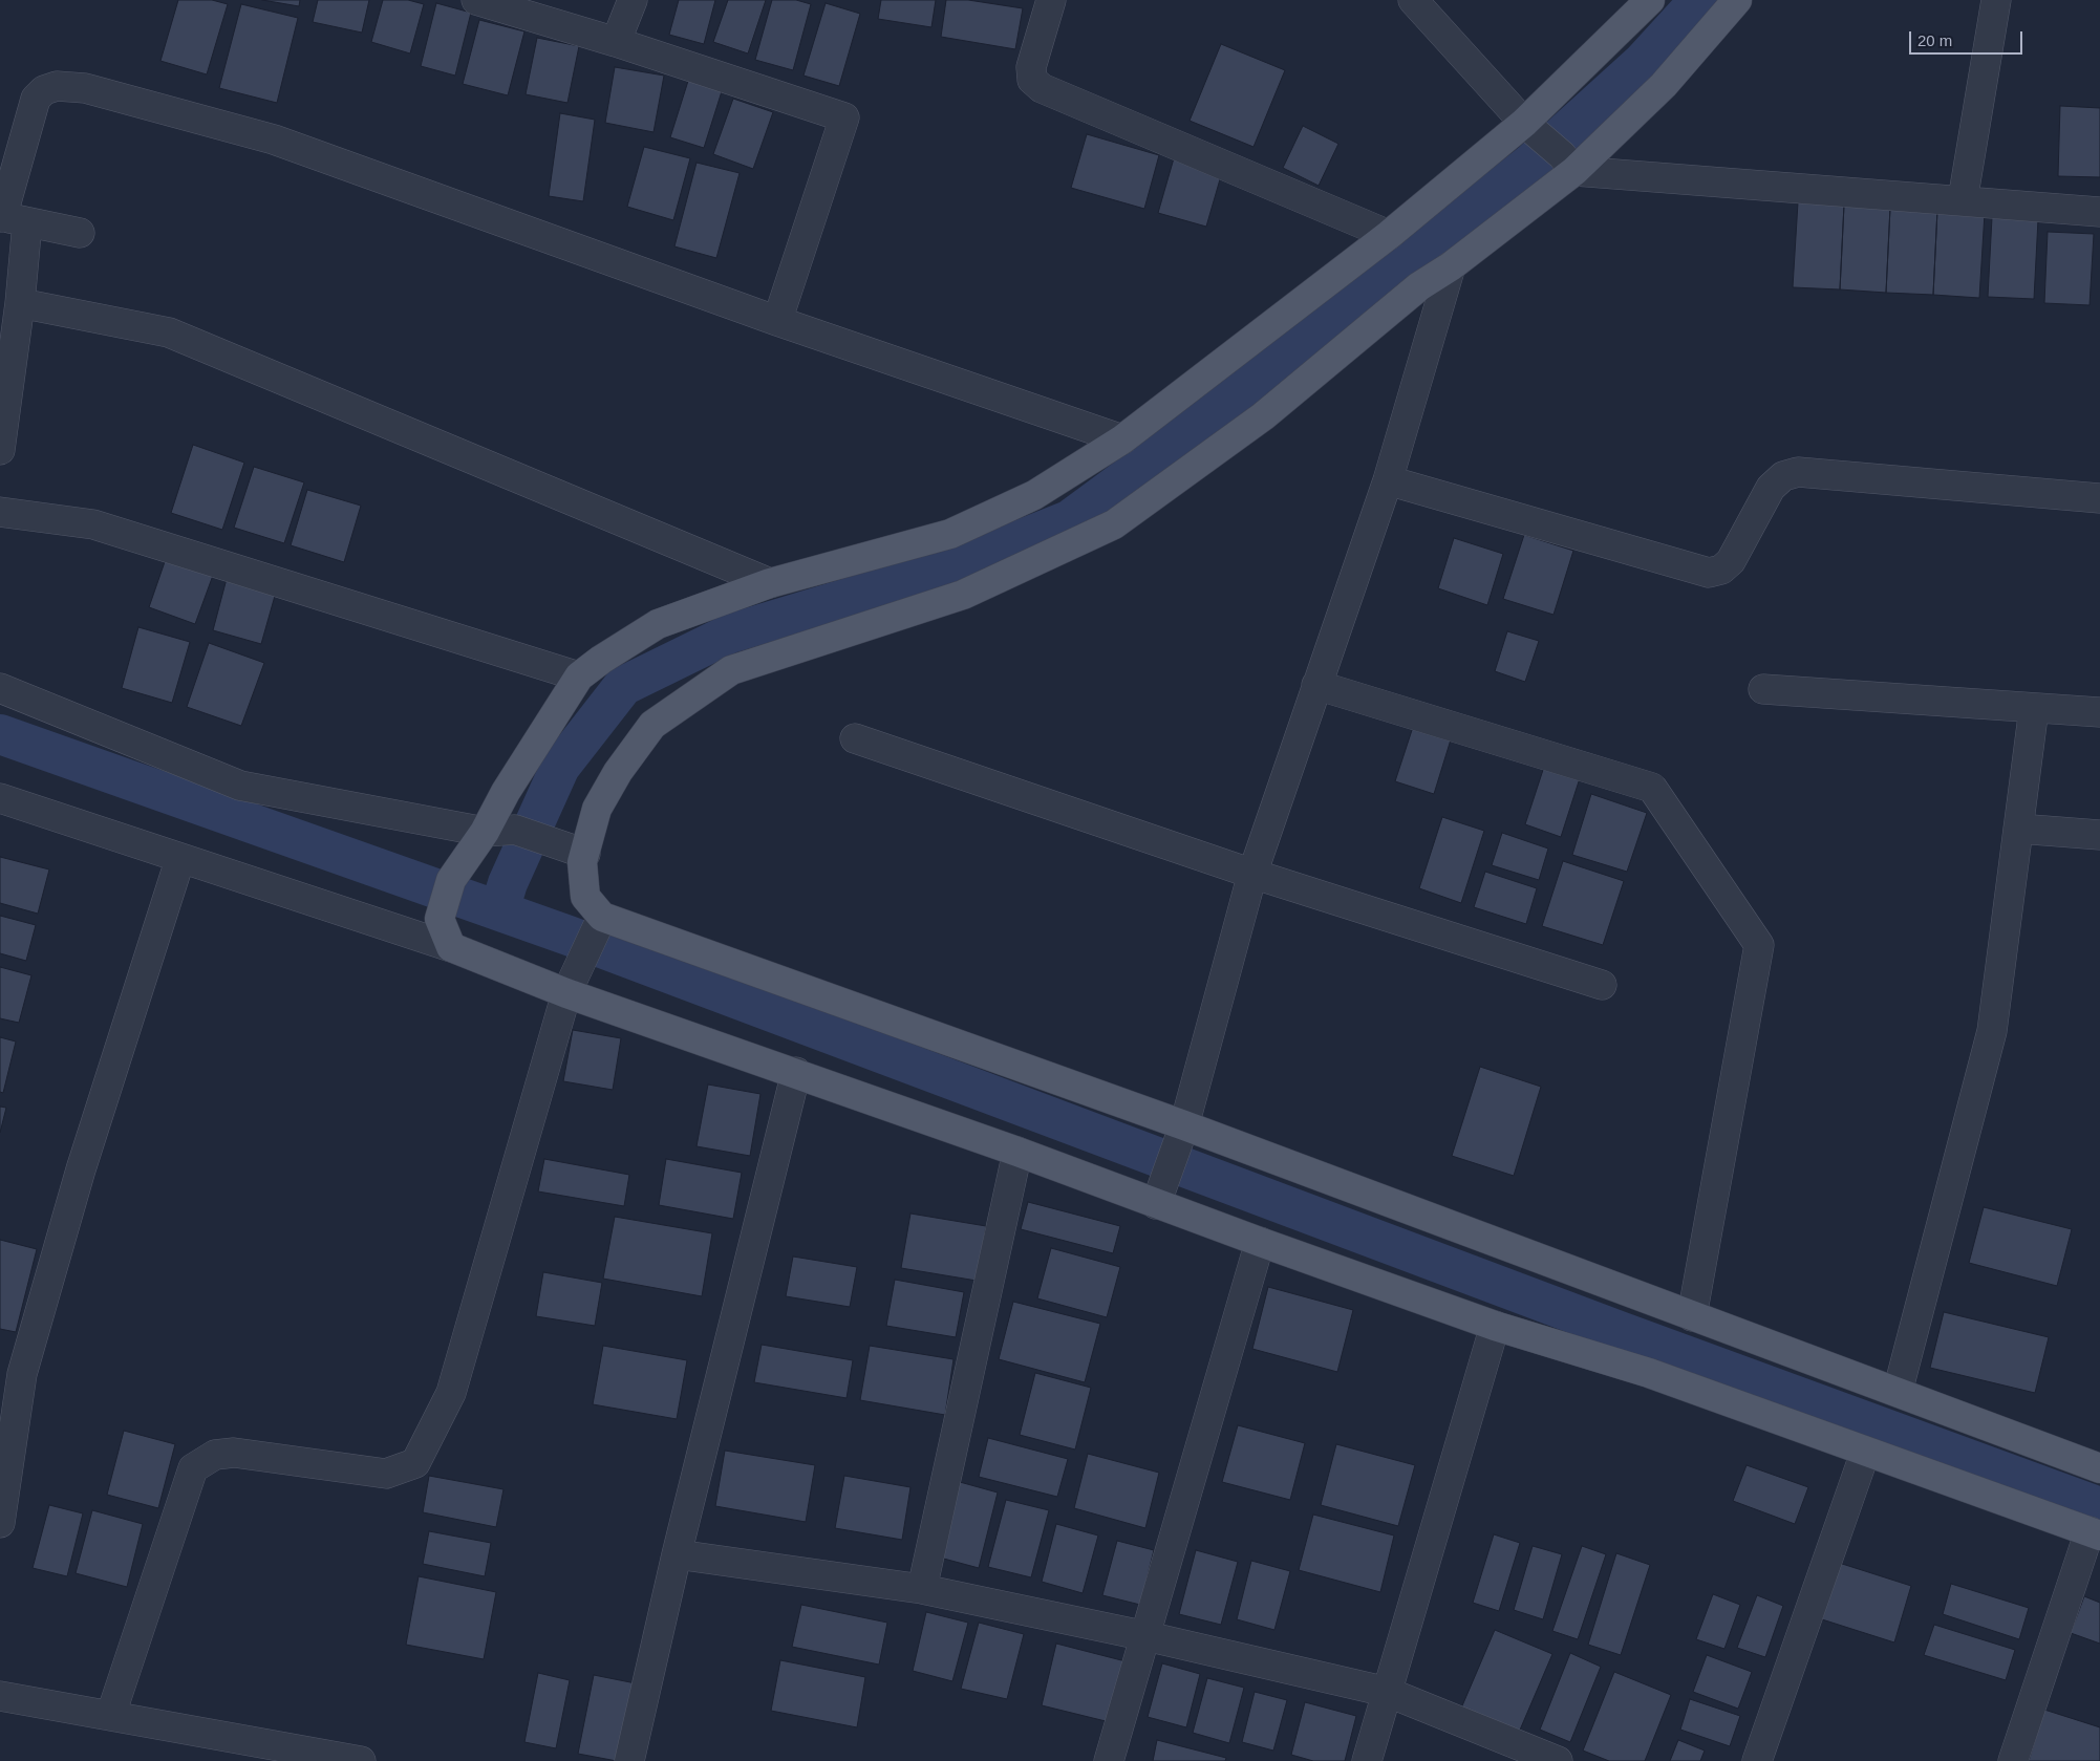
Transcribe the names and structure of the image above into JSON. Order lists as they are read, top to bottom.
{
  "scale_bar": "20 m"
}
